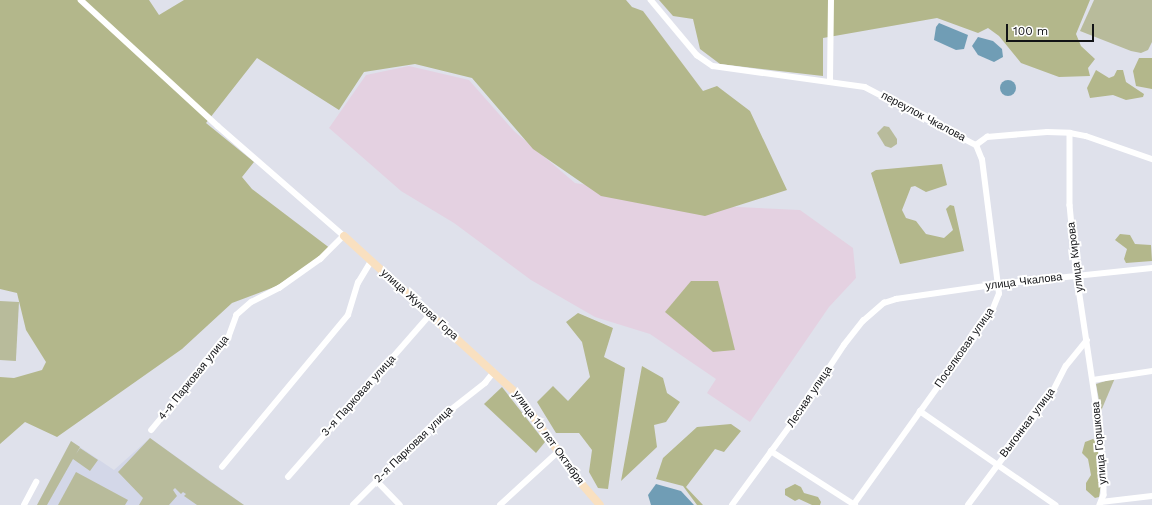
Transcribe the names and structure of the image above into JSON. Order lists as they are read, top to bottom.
{
  "streets": {
    "street": [
      "переулок Чкалова",
      "улица Кирова",
      "улица Чкалова",
      "улица Жукова Гора",
      "Поселковая улица",
      "4-я Парковая улица",
      "3-я Парковая улица",
      "Лесная улица",
      "Выгонная улица",
      "улица 10 лет Октября",
      "улица Горшкова",
      "2-я Парковая улица"
    ]
  },
  "crossings": [
    ["переулок Чкалова", "улица Кирова"],
    ["переулок Чкалова", "Поселковая улица"],
    ["улица Кирова", "улица Чкалова"],
    ["улица Кирова", "Выгонная улица"],
    ["улица Кирова", "улица Горшкова"],
    ["улица Чкалова", "Поселковая улица"],
    ["улица Чкалова", "Лесная улица"],
    ["улица Жукова Гора", "4-я Парковая улица"],
    ["улица Жукова Гора", "3-я Парковая улица"],
    ["улица Жукова Гора", "улица 10 лет Октября"],
    ["улица Жукова Гора", "2-я Парковая улица"],
    ["улица 10 лет Октября", "2-я Парковая улица"]
  ],
  "scale_bar": "100 m"
}
